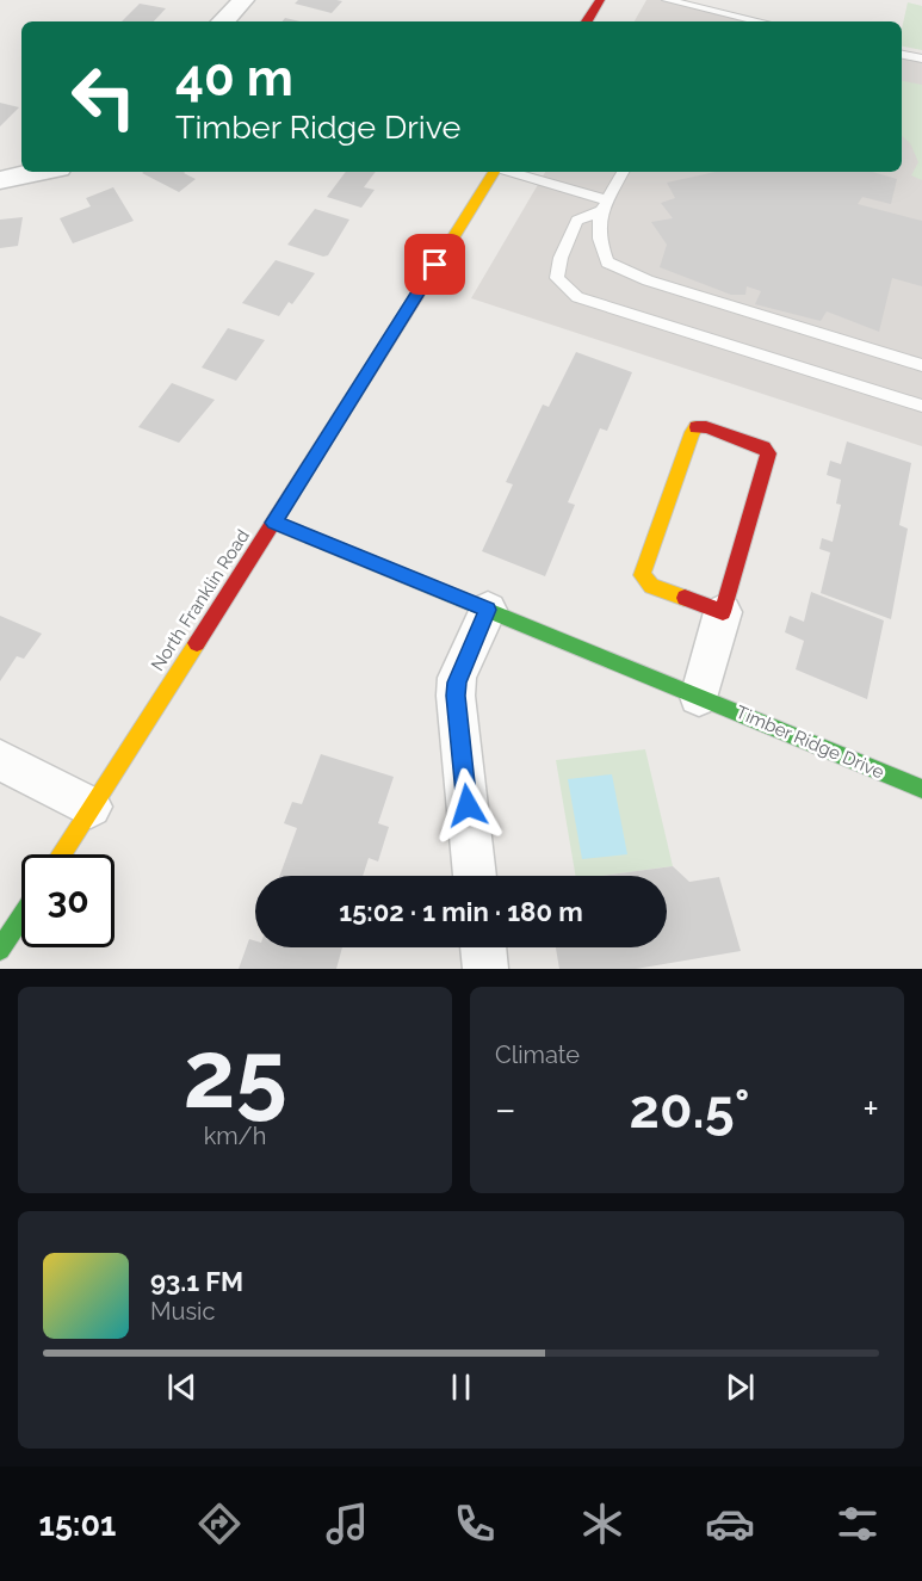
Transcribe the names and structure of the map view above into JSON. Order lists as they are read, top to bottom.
{
  "streets": {
    "street": ["North Franklin Road", "Timber Ridge Drive"]
  },
  "crossings": [
    ["North Franklin Road", "Timber Ridge Drive"]
  ],
  "page": {
    "turn": ["40 m", "Timber Ridge Drive"],
    "limit": "30",
    "trip": "15:02 · 1 min · 180 m",
    "tile": [
      ["25", "km/h"],
      "Climate"
    ],
    "heat": ["−", "20.5°", "+"],
    "song": ["93.1 FM", "Music"],
    "tabs": "15:01"
  }
}
